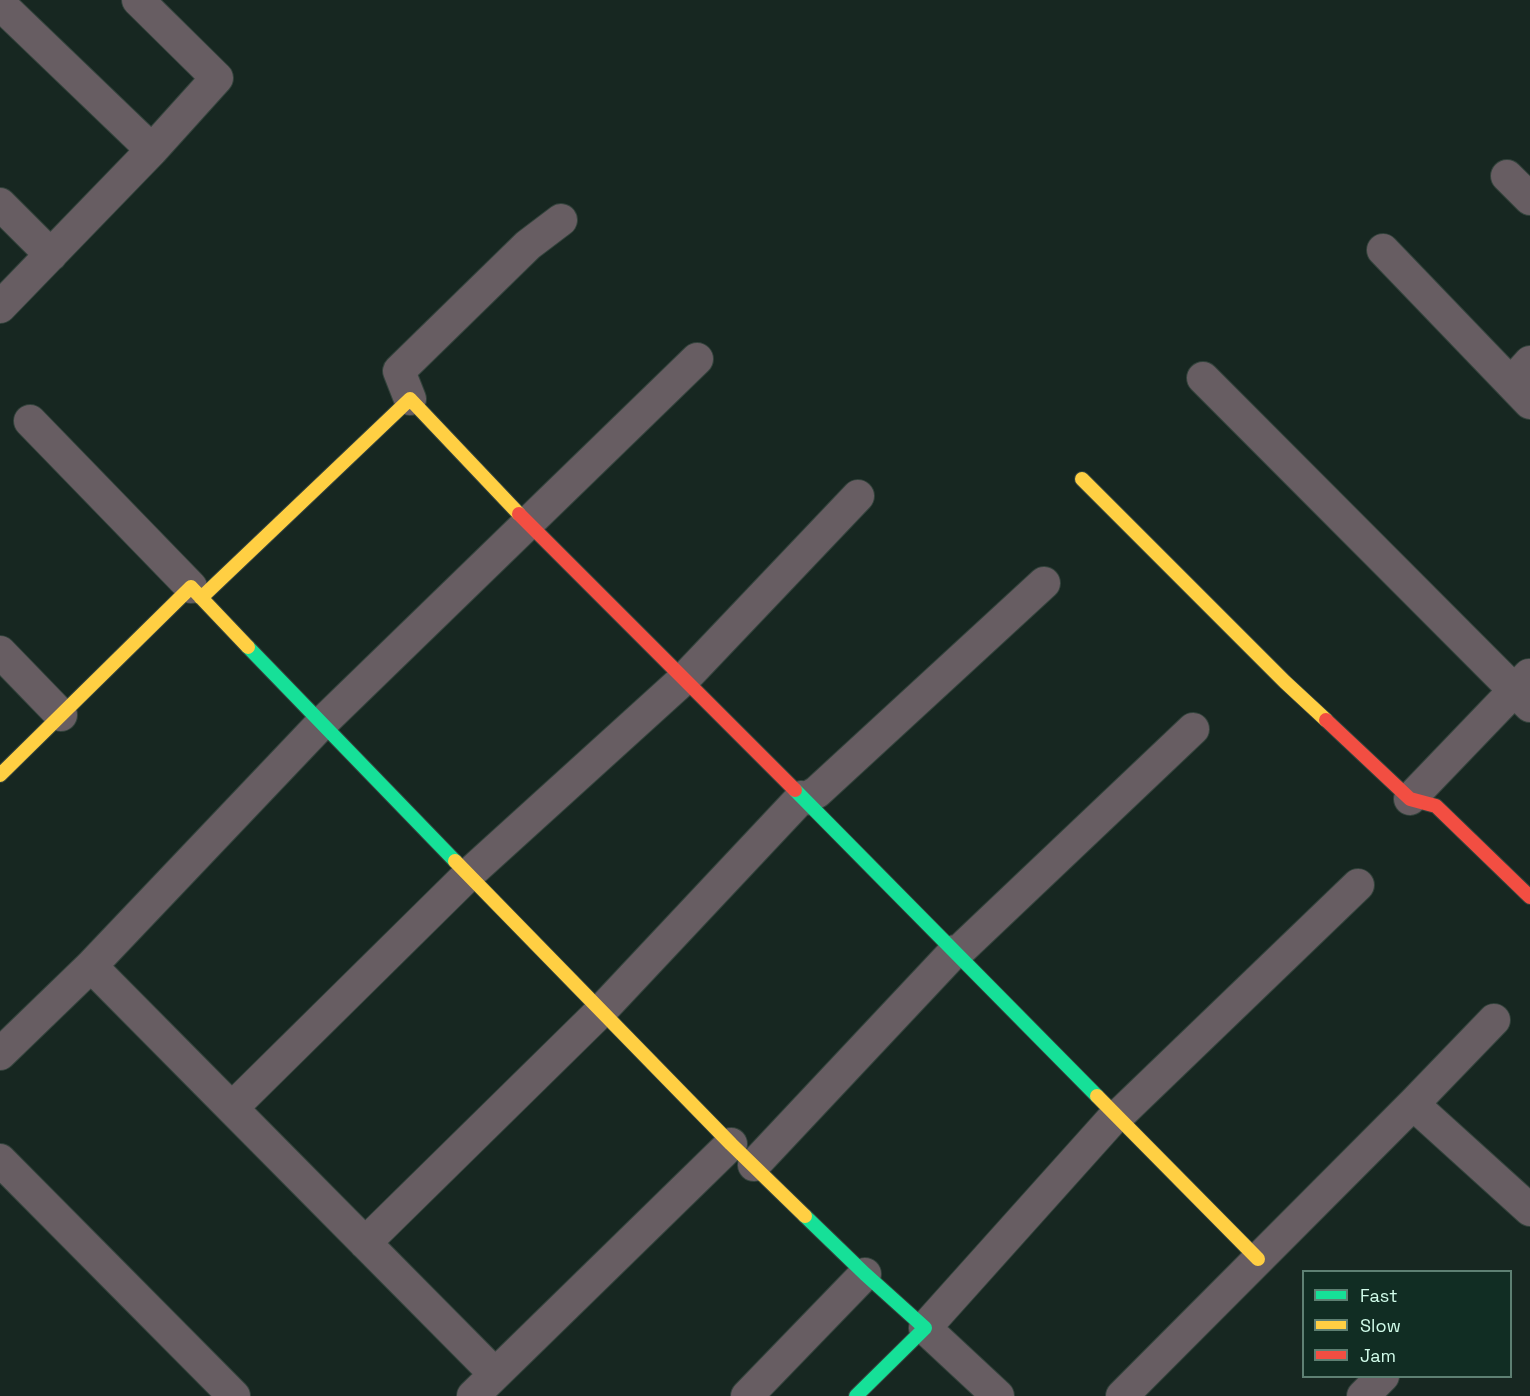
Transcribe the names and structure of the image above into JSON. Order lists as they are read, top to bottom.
{
  "legend": ["Fast", "Slow", "Jam"]
}
